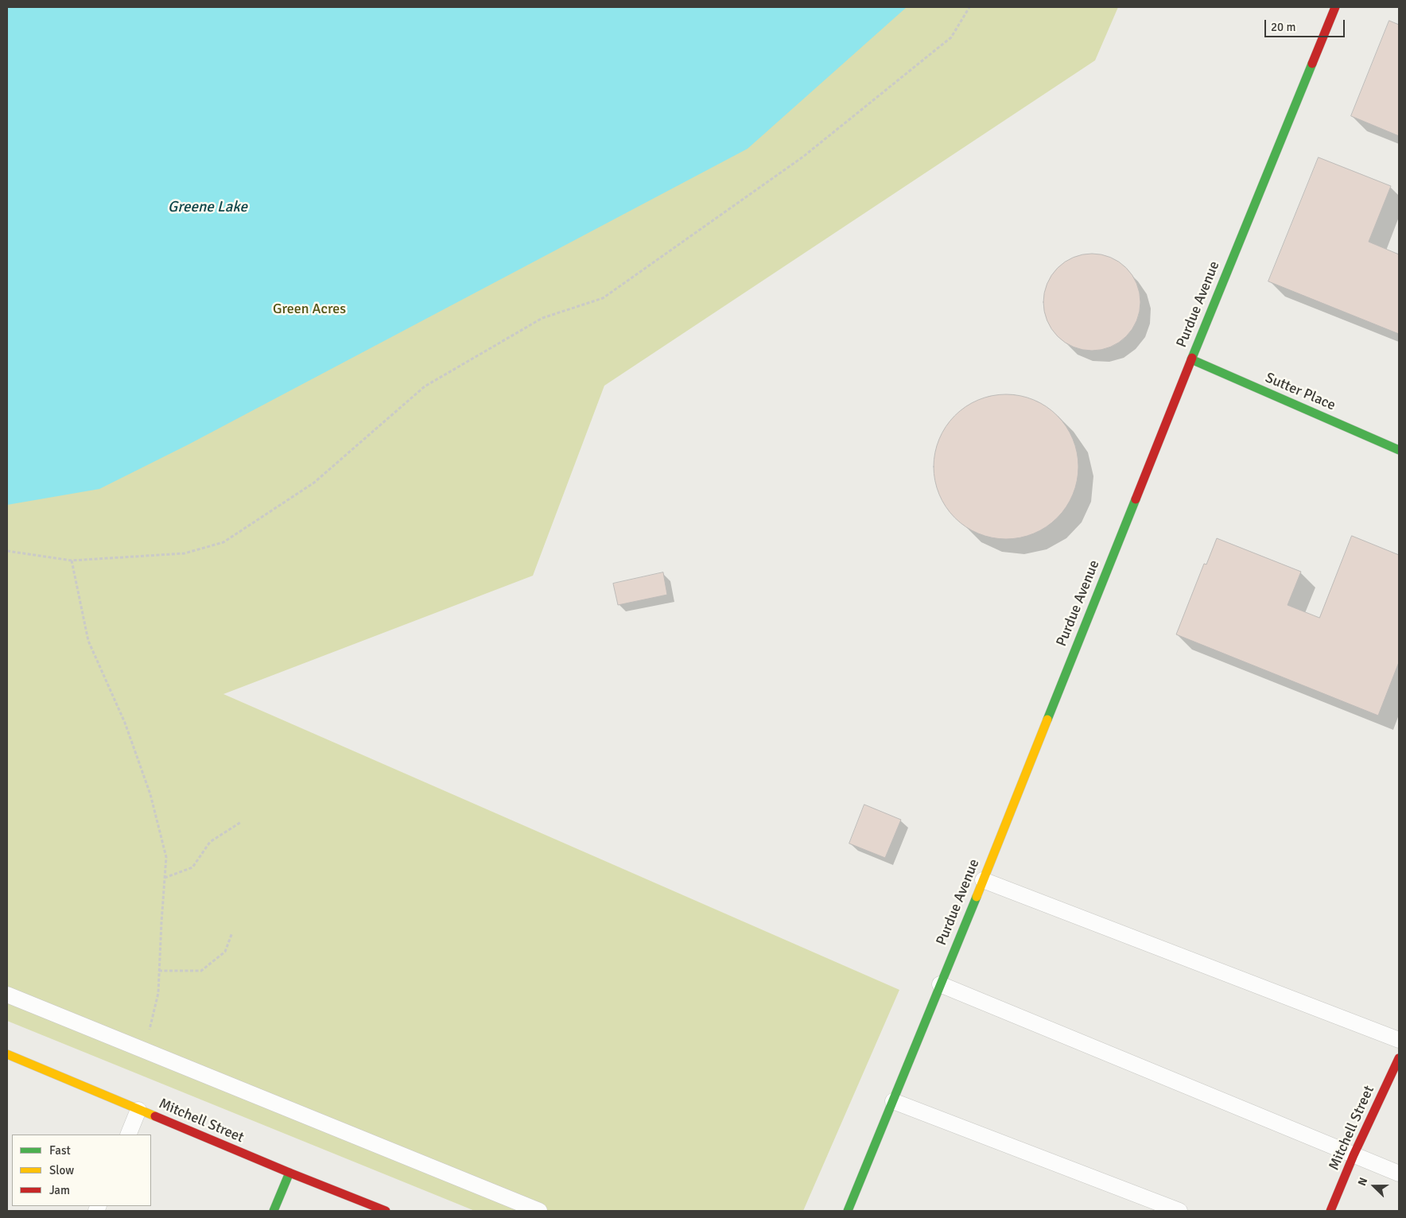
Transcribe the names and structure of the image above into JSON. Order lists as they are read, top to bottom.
{
  "streets": {
    "street": ["Purdue Avenue", "Sutter Place", "Mitchell Street"]
  },
  "crossings": [
    ["Purdue Avenue", "Sutter Place"]
  ],
  "water": ["Greene Lake"],
  "parks": ["Green Acres"],
  "legend": ["Fast", "Slow", "Jam"],
  "scale_bar": "20 m",
  "north": "left"
}
